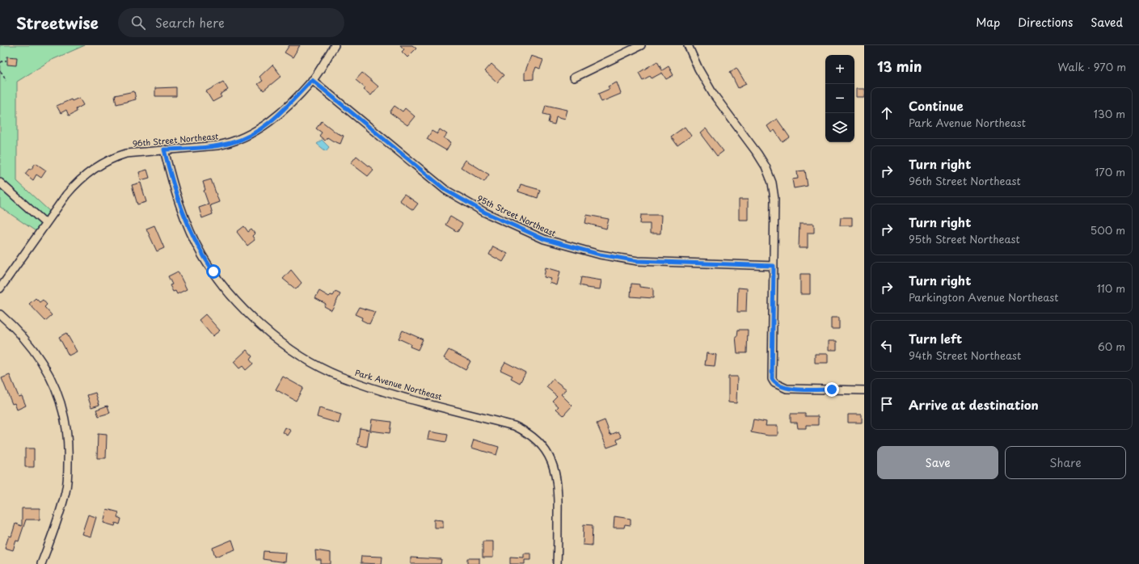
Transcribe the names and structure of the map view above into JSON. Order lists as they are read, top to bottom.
{
  "streets": {
    "street": ["96th Street Northeast", "95th Street Northeast", "Park Avenue Northeast"]
  },
  "crossings": [
    ["96th Street Northeast", "95th Street Northeast"],
    ["96th Street Northeast", "Park Avenue Northeast"]
  ],
  "page": {
    "header": "Streetwise",
    "search": "Search here",
    "nav": ["Map", "Directions", "Saved"],
    "heading": ["13 min", "Walk · 970 m"],
    "map_buttons": ["+", "−"],
    "list": [
      ["Continue", "Park Avenue Northeast", "130 m"],
      ["Turn right", "96th Street Northeast", "170 m"],
      ["Turn right", "95th Street Northeast", "500 m"],
      ["Turn right", "Parkington Avenue Northeast", "110 m"],
      ["Turn left", "94th Street Northeast", "60 m"],
      "Arrive at destination"
    ],
    "buttons": ["Save", "Share"]
  }
}
